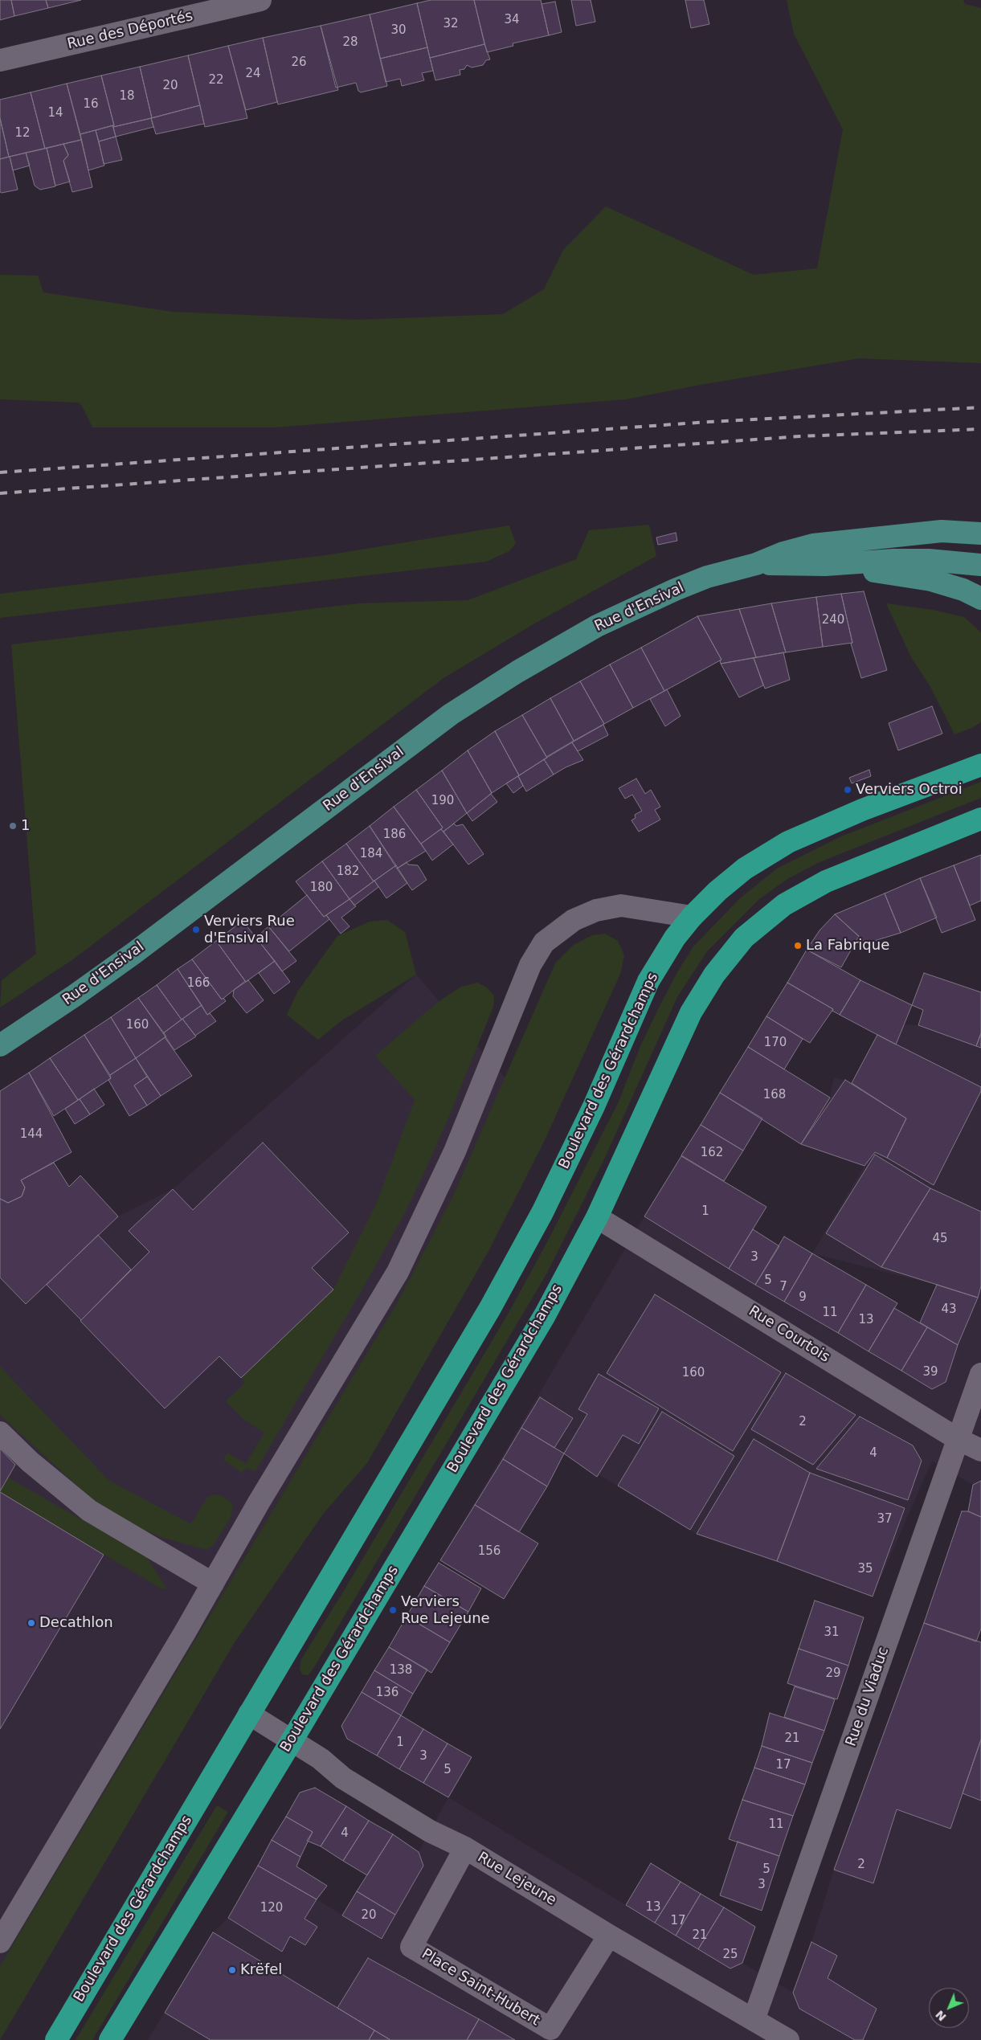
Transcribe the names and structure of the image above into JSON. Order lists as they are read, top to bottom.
{
  "streets": {
    "highway": ["Boulevard des Gérardchamps"],
    "main road": ["Rue d'Ensival"],
    "street": [
      "Rue des Déportés",
      "Rue Courtois",
      "Rue du Viaduc",
      "Rue Lejeune",
      "Place Saint-Hubert"
    ]
  },
  "crossings": [
    ["Boulevard des Gérardchamps", "Rue Courtois"],
    ["Boulevard des Gérardchamps", "Rue Lejeune"],
    ["Rue Courtois", "Rue du Viaduc"],
    ["Rue du Viaduc", "Rue Lejeune"],
    ["Rue Lejeune", "Place Saint-Hubert"]
  ],
  "places": [
    "Verviers Octroi",
    "1",
    "Verviers Rue d'Ensival",
    "La Fabrique",
    "Verviers Rue Lejeune",
    "Decathlon",
    "Krëfel"
  ],
  "house_numbers": [
    "34",
    "32",
    "30",
    "28",
    "26",
    "24",
    "22",
    "20",
    "18",
    "16",
    "14",
    "12",
    "240",
    "190",
    "186",
    "184",
    "182",
    "180",
    "166",
    "160",
    "170",
    "168",
    "144",
    "162",
    "1",
    "45",
    "3",
    "5",
    "7",
    "9",
    "43",
    "11",
    "13",
    "39",
    "160",
    "2",
    "4",
    "37",
    "156",
    "35",
    "31",
    "138",
    "29",
    "136",
    "21",
    "1",
    "3",
    "17",
    "5",
    "11",
    "4",
    "2",
    "5",
    "3",
    "13",
    "120",
    "20",
    "17",
    "21",
    "25"
  ],
  "north": "bottom left"
}
